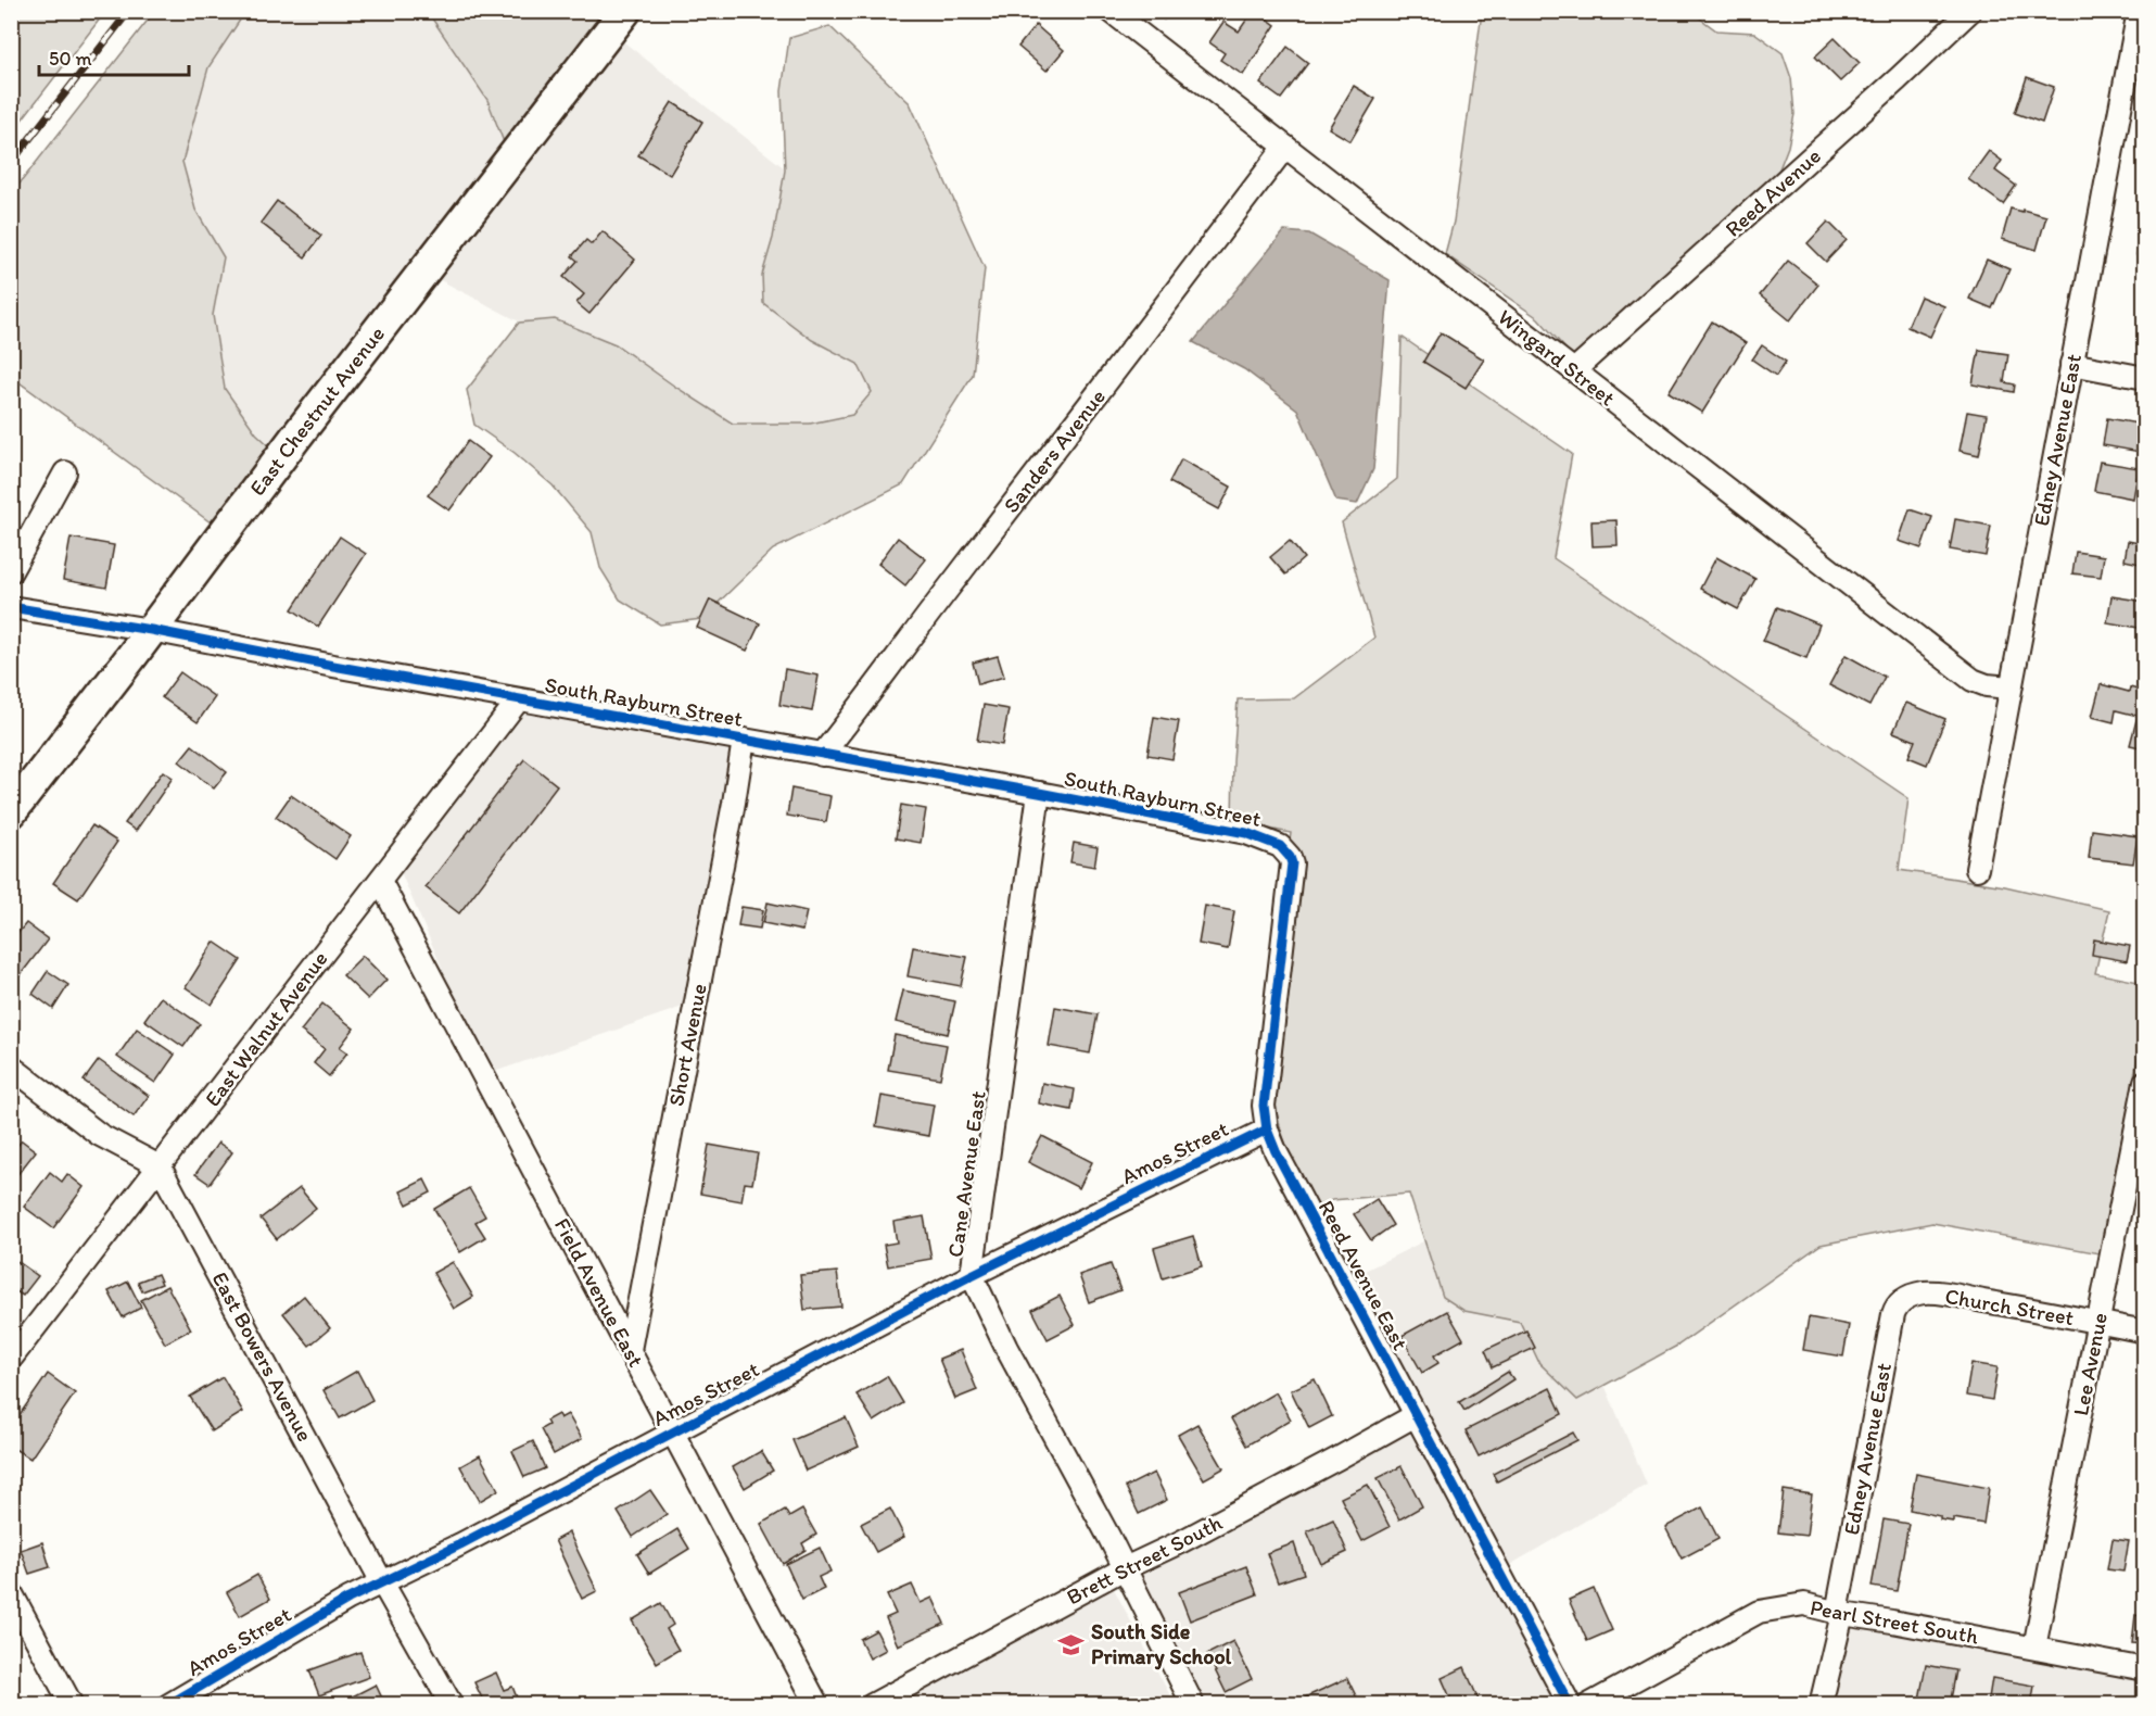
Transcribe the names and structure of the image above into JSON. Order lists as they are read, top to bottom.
{
  "streets": {
    "street": [
      "Reed Avenue",
      "Wingard Street",
      "East Chestnut Avenue",
      "Edney Avenue East",
      "Sanders Avenue",
      "South Rayburn Street",
      "East Walnut Avenue",
      "Short Avenue",
      "Amos Street",
      "Cane Avenue East",
      "Reed Avenue East",
      "Field Avenue East",
      "Church Street",
      "East Bowers Avenue",
      "Lee Avenue",
      "Brett Street South",
      "Pearl Street South"
    ]
  },
  "crossings": [
    ["Reed Avenue", "Wingard Street"],
    ["Wingard Street", "Edney Avenue East"],
    ["Wingard Street", "Sanders Avenue"],
    ["East Chestnut Avenue", "South Rayburn Street"],
    ["Edney Avenue East", "Church Street"],
    ["Edney Avenue East", "Pearl Street South"],
    ["Sanders Avenue", "South Rayburn Street"],
    ["South Rayburn Street", "East Walnut Avenue"],
    ["South Rayburn Street", "Short Avenue"],
    ["South Rayburn Street", "Cane Avenue East"],
    ["South Rayburn Street", "Reed Avenue East"],
    ["East Walnut Avenue", "Field Avenue East"],
    ["East Walnut Avenue", "East Bowers Avenue"],
    ["Short Avenue", "Field Avenue East"],
    ["Amos Street", "Cane Avenue East"],
    ["Amos Street", "Reed Avenue East"],
    ["Amos Street", "Field Avenue East"],
    ["Amos Street", "East Bowers Avenue"],
    ["Cane Avenue East", "Brett Street South"],
    ["Reed Avenue East", "Brett Street South"],
    ["Church Street", "Lee Avenue"],
    ["Lee Avenue", "Pearl Street South"]
  ],
  "places": {
    "school or university": ["South Side Primary School"]
  },
  "scale_bar": "50 m"
}
